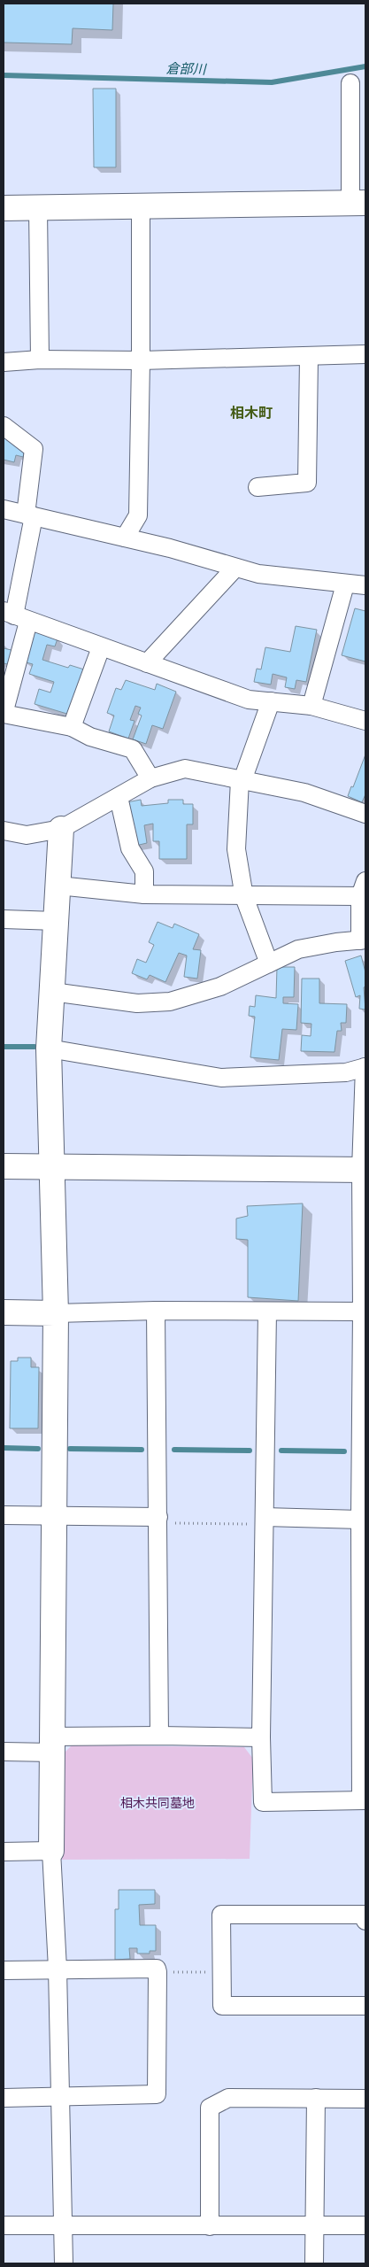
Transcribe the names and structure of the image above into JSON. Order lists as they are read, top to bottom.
{
  "districts": ["相木町"],
  "water": ["倉部川"],
  "parks": ["相木共同墓地"]
}
